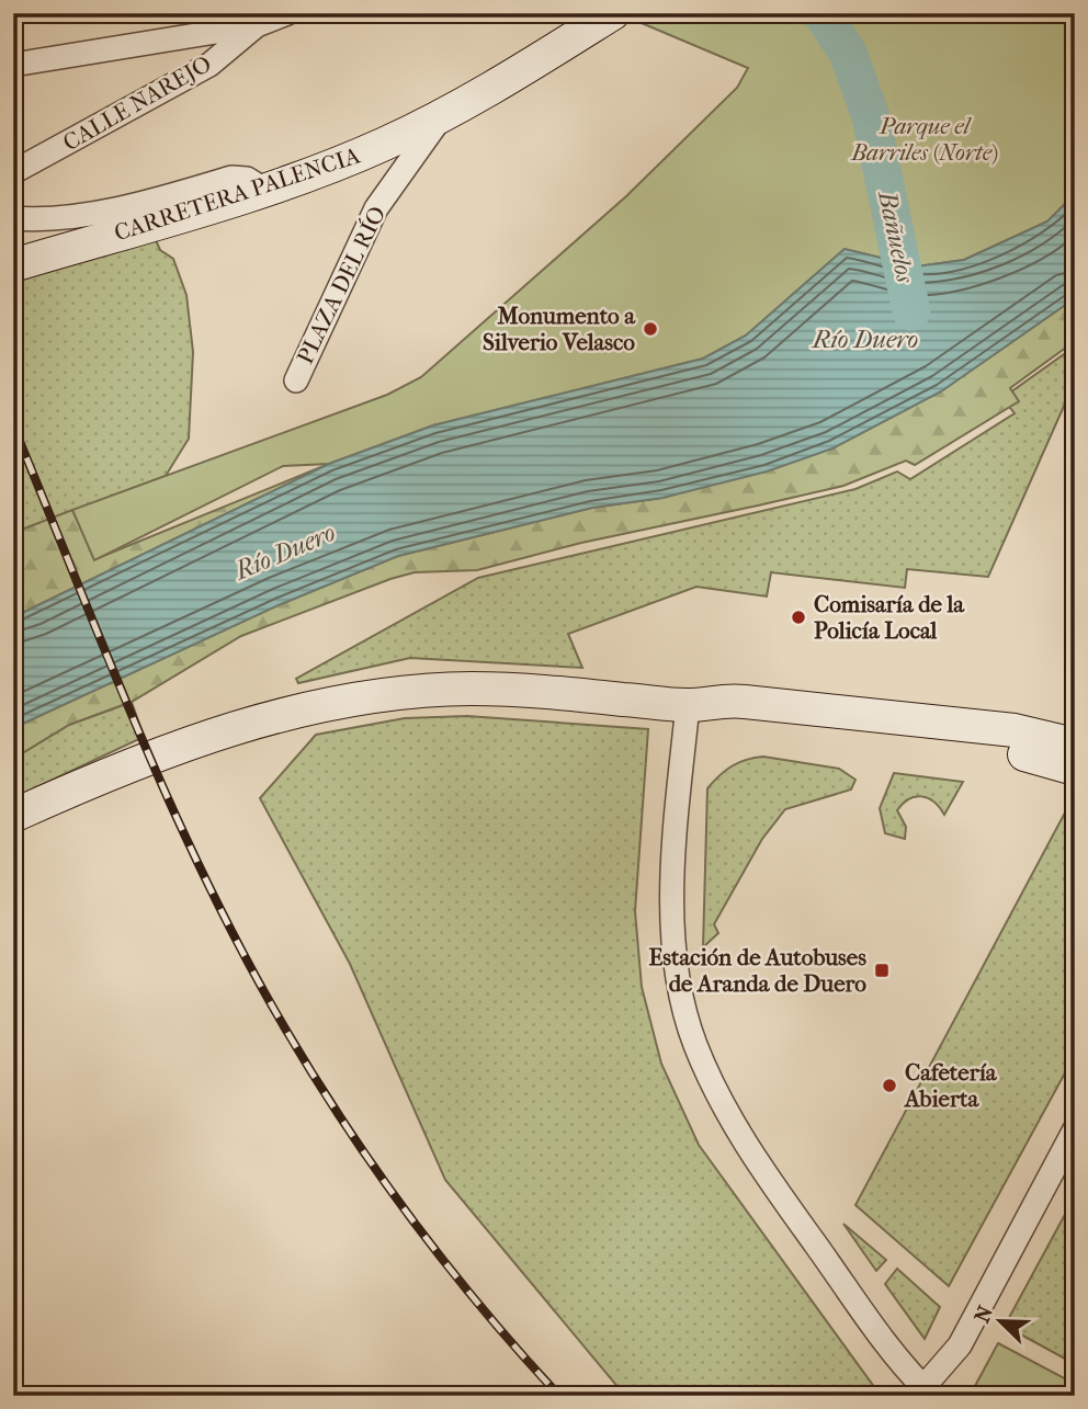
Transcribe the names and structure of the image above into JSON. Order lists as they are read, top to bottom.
{
  "streets": {
    "street": ["CALLE NAREJO", "CARRETERA PALENCIA", "PLAZA DEL RÍO"]
  },
  "crossings": [
    ["CARRETERA PALENCIA", "PLAZA DEL RÍO"]
  ],
  "water": ["Bañuelos", "Río Duero"],
  "parks": ["Parque el Barriles (Norte)"],
  "places": {
    "other": ["Monumento a Silverio Velasco", "Comisaría de la Policía Local", "Cafetería Abierta"],
    "transit": ["Estación de Autobuses de Aranda de Duero"]
  },
  "north": "top left"
}
